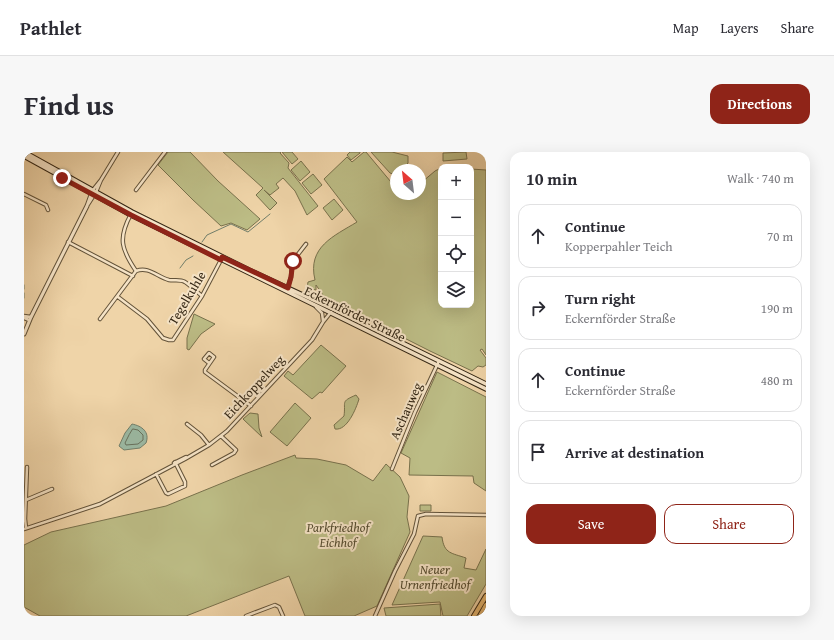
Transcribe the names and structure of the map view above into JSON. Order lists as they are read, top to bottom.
{
  "streets": {
    "main road": ["Eckernförder Straße"],
    "street": ["Tegelkuhle", "Eichkoppelweg", "Aschauweg"]
  },
  "crossings": [
    ["Tegelkuhle", "Eckernförder Straße"],
    ["Eckernförder Straße", "Eichkoppelweg"],
    ["Eckernförder Straße", "Aschauweg"]
  ],
  "parks": ["Parkfriedhof Eichhof", "Neuer Urnenfriedhof"],
  "north": "top left",
  "page": {
    "header": "Pathlet",
    "nav": ["Map", "Layers", "Share"],
    "title": "Find us",
    "buttons": [
      "Directions",
      ["Save", "Share"]
    ],
    "heading": ["10 min", "Walk · 740 m"],
    "map_buttons": ["+", "−"],
    "list": [
      ["Continue", "Kopperpahler Teich", "70 m"],
      ["Turn right", "Eckernförder Straße", "190 m"],
      ["Continue", "Eckernförder Straße", "480 m"],
      "Arrive at destination"
    ]
  }
}
